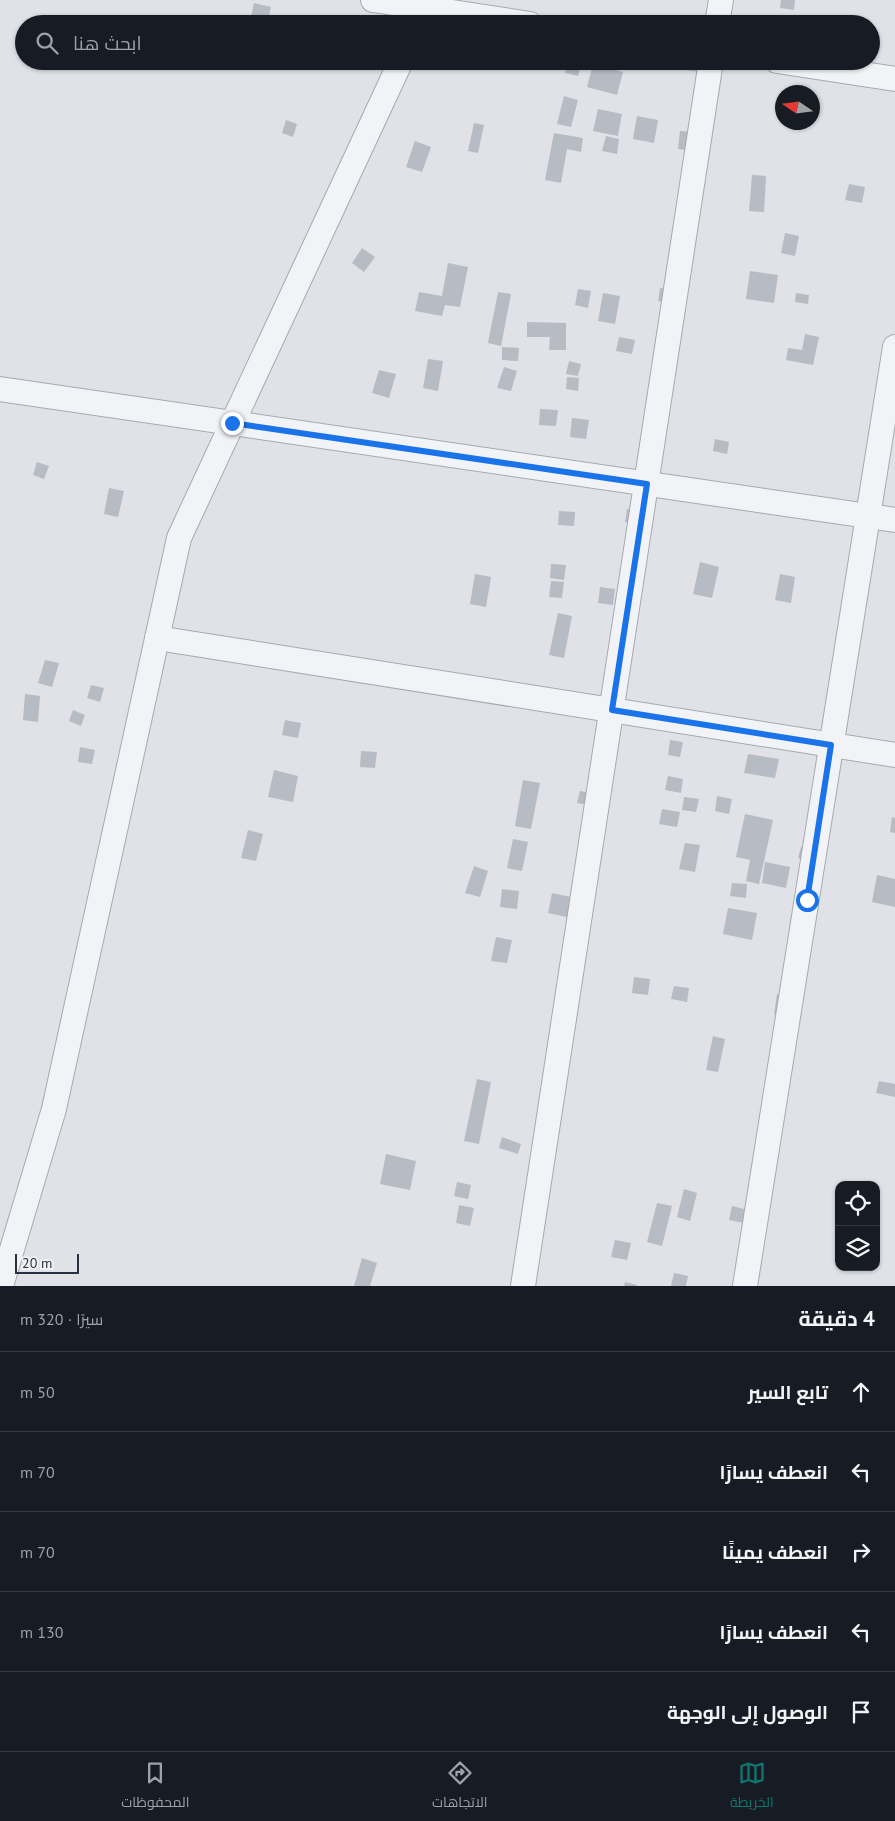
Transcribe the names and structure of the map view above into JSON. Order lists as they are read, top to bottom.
{
  "scale_bar": "20 m",
  "north": "left",
  "page": {
    "search": "ابحث هنا",
    "scale": "20 m",
    "heading": ["4 دقيقة", "سيرًا · 320 m"],
    "list": [
      ["تابع السير", "50 m"],
      ["انعطف يسارًا", "70 m"],
      ["انعطف يمينًا", "70 m"],
      ["انعطف يسارًا", "130 m"],
      "الوصول إلى الوجهة"
    ],
    "nav": ["الخريطة", "الاتجاهات", "المحفوظات"]
  }
}
